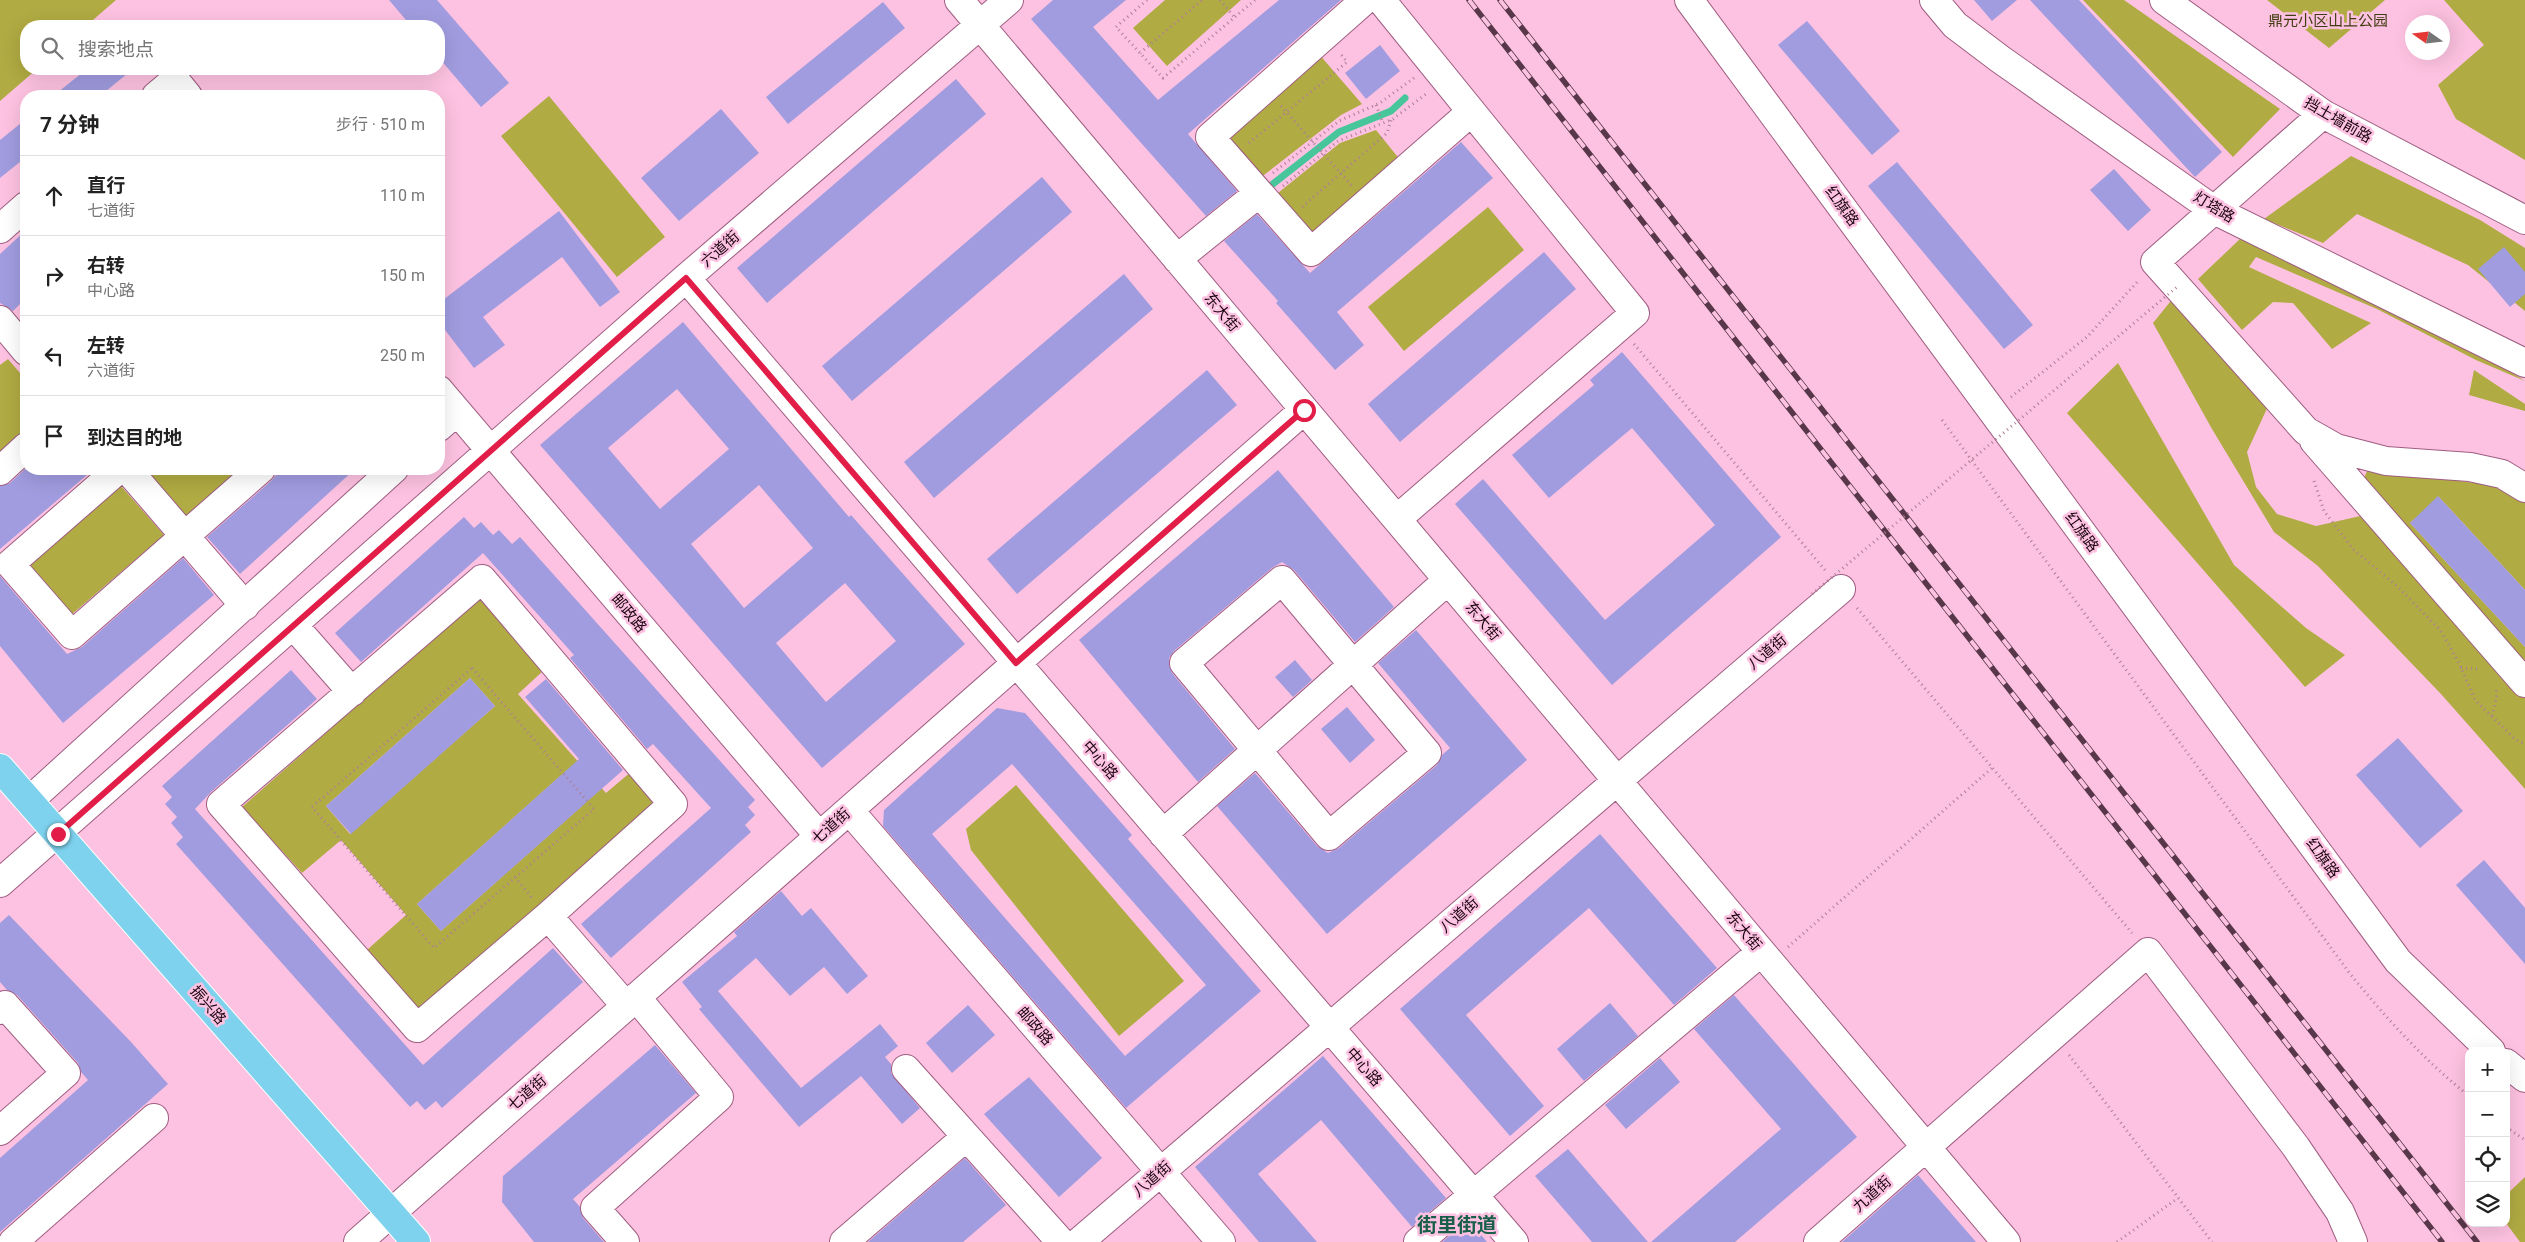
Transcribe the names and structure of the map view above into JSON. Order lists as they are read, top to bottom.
{
  "streets": {
    "main road": ["振兴路"],
    "street": [
      "挡土墙前路",
      "红旗路",
      "灯塔路",
      "六道街",
      "东大街",
      "邮政路",
      "八道街",
      "中心路",
      "七道街",
      "九道街"
    ]
  },
  "crossings": [
    ["六道街", "东大街"],
    ["六道街", "邮政路"],
    ["六道街", "中心路"],
    ["六道街", "振兴路"],
    ["东大街", "八道街"],
    ["东大街", "七道街"],
    ["东大街", "九道街"],
    ["邮政路", "八道街"],
    ["邮政路", "七道街"],
    ["八道街", "中心路"],
    ["中心路", "七道街"],
    ["七道街", "振兴路"]
  ],
  "districts": ["街里街道"],
  "parks": ["鼎元小区山上公园"],
  "north": "left",
  "page": {
    "search": "搜索地点",
    "heading": ["7 分钟", "步行 · 510 m"],
    "list": [
      ["直行", "七道街", "110 m"],
      ["右转", "中心路", "150 m"],
      ["左转", "六道街", "250 m"],
      "到达目的地"
    ],
    "map_buttons": ["+", "−"]
  }
}
